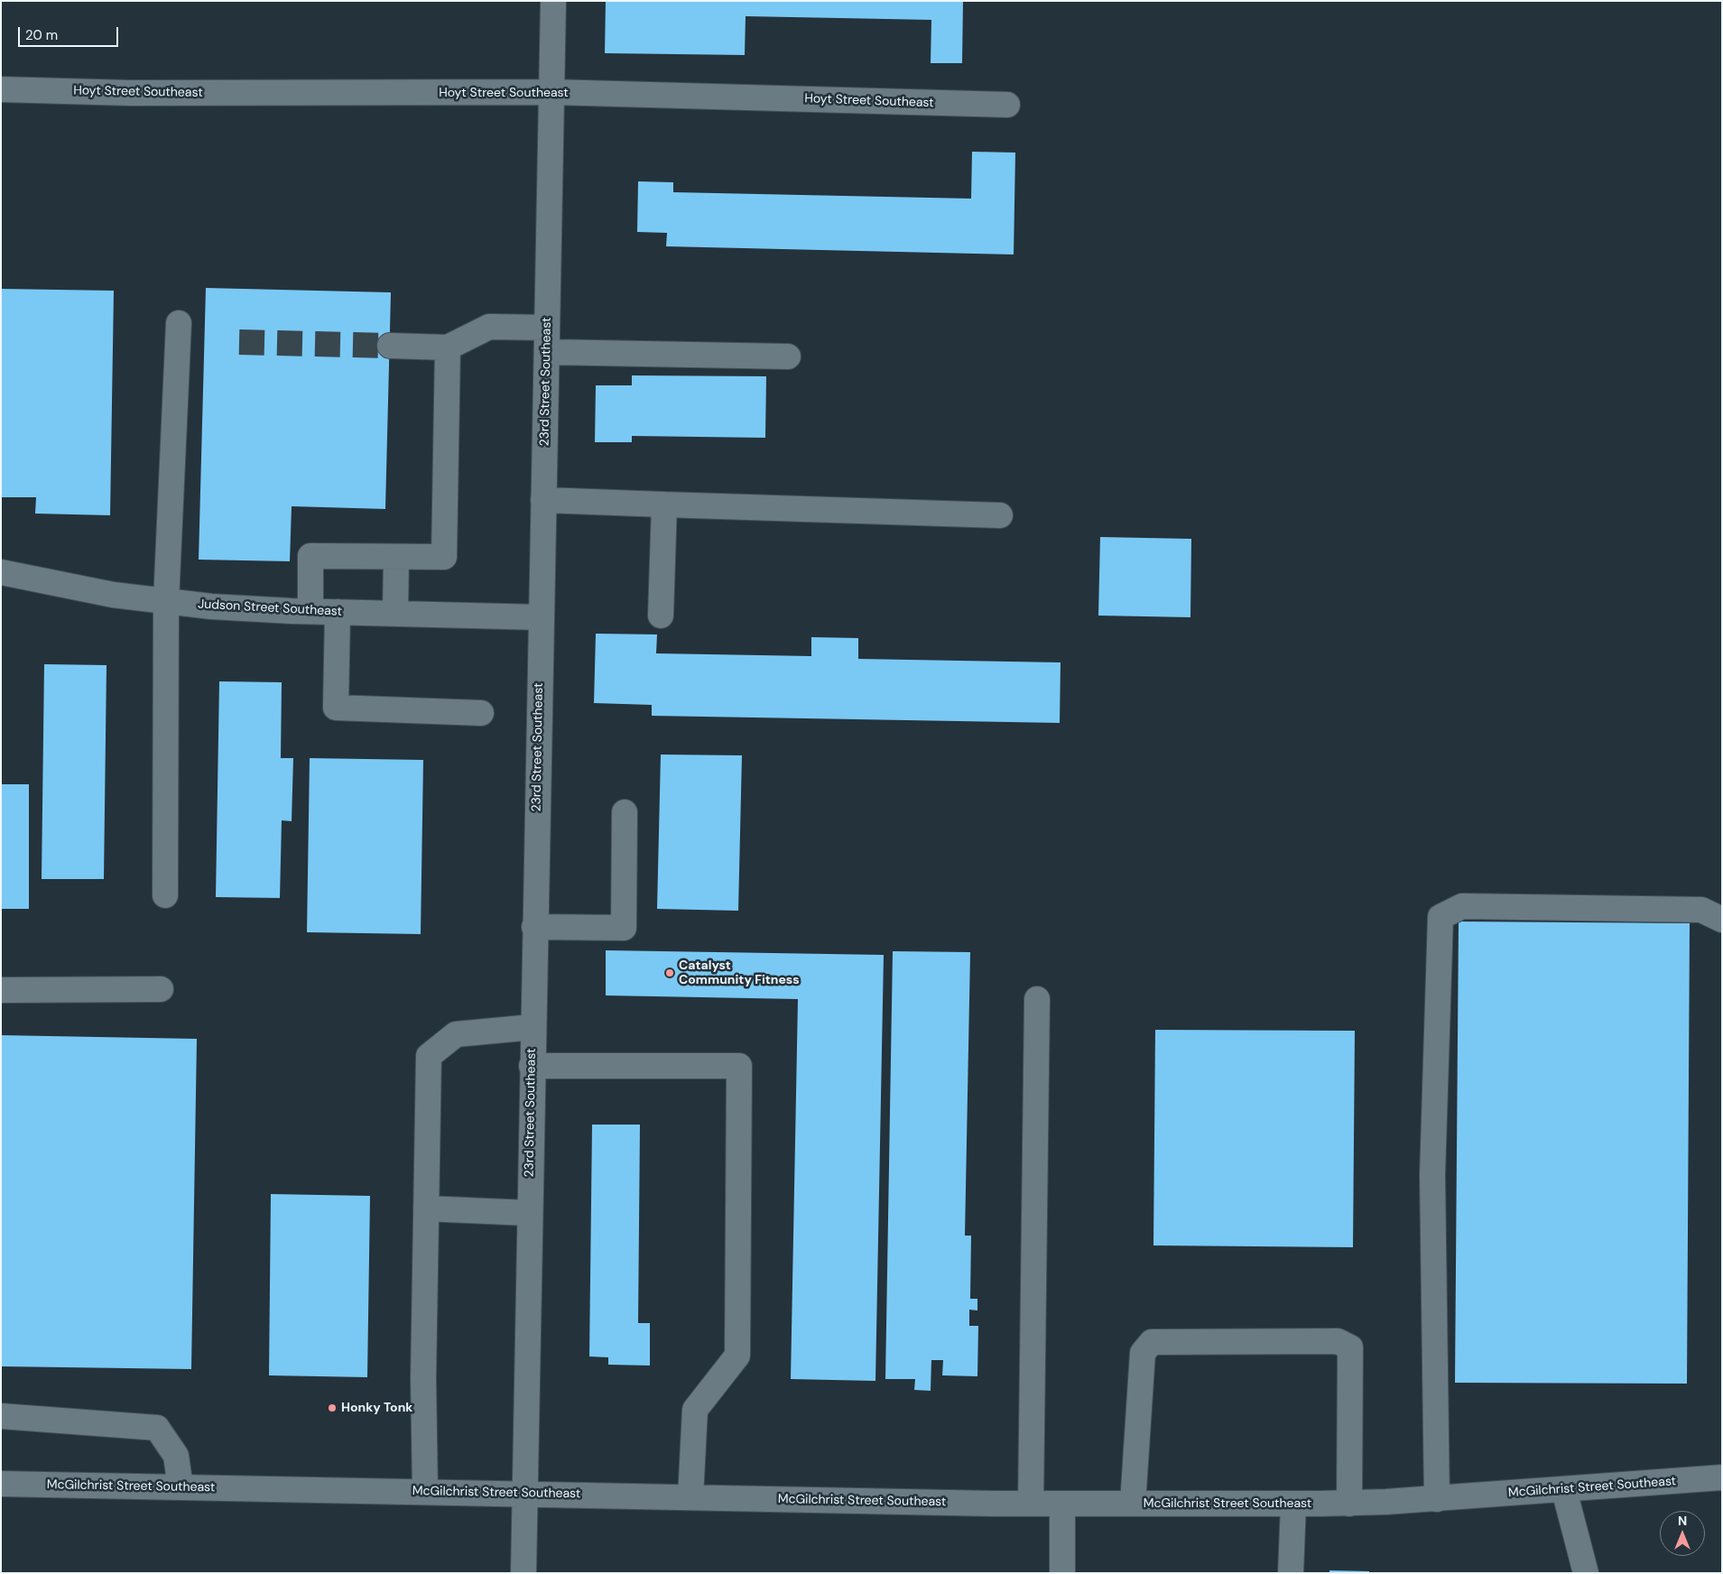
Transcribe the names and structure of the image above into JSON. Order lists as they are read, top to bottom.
{
  "streets": {
    "street": [
      "Hoyt Street Southeast",
      "23rd Street Southeast",
      "Judson Street Southeast",
      "McGilchrist Street Southeast"
    ]
  },
  "crossings": [
    ["Hoyt Street Southeast", "23rd Street Southeast"],
    ["23rd Street Southeast", "Judson Street Southeast"],
    ["23rd Street Southeast", "McGilchrist Street Southeast"]
  ],
  "places": ["Catalyst Community Fitness", "Honky Tonk"],
  "scale_bar": "20 m",
  "north": "top"
}
